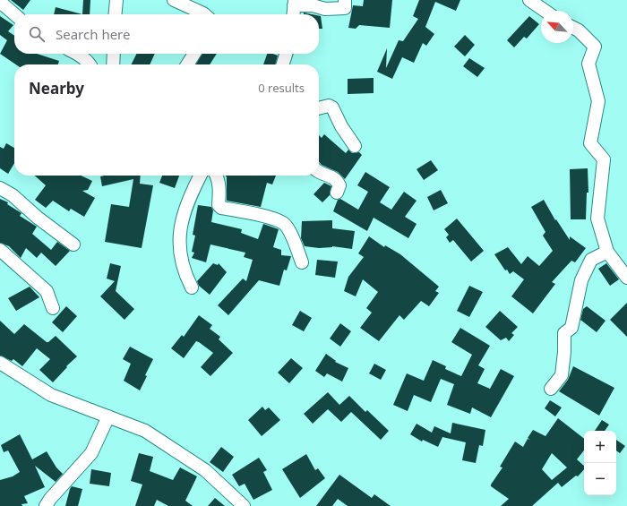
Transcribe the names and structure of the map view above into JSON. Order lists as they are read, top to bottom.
{
  "north": "top left",
  "page": {
    "search": "Search here",
    "heading": ["Nearby", "0 results"],
    "map_buttons": ["+", "−"]
  }
}
